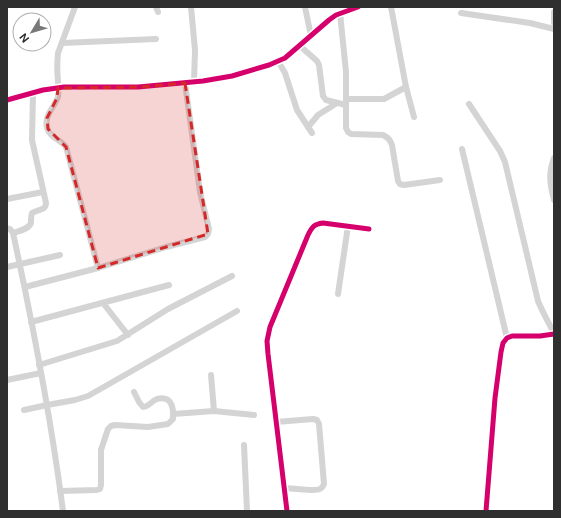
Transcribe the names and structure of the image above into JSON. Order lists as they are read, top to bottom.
{
  "north": "bottom left"
}
